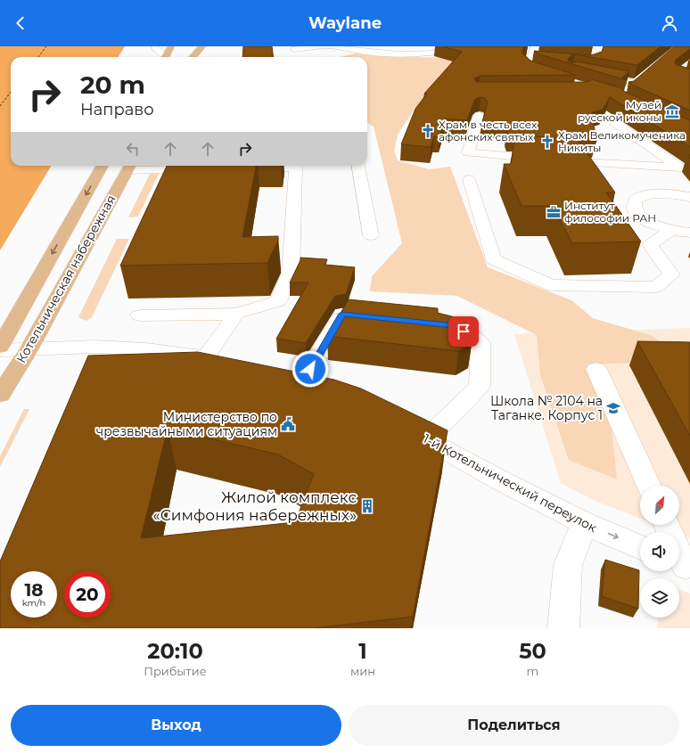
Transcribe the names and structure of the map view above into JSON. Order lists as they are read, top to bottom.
{
  "streets": {
    "main road": ["Котельническая набережная"],
    "street": ["1-й Котельнический переулок"]
  },
  "places": {
    "museum": ["Музей русской иконы"],
    "church": ["Храм в честь всех афонских святых", "Храм Великомученика Никиты"],
    "office": ["Институт философии РАН"],
    "school or university": ["Школа № 2104 на Таганке. Корпус 1"],
    "public building": ["Министерство по чрезвычайными ситуациям"],
    "building": ["Жилой комплекс «Симфония набережных»"]
  },
  "north": "top right",
  "page": {
    "header": "Waylane",
    "turn": ["20 m", "Направо"],
    "speed": "18 km/h",
    "limit": "20",
    "eta": [
      "20:10",
      "Прибытие",
      "1",
      "мин",
      "50",
      "m"
    ],
    "buttons": ["Выход", "Поделиться"]
  }
}
